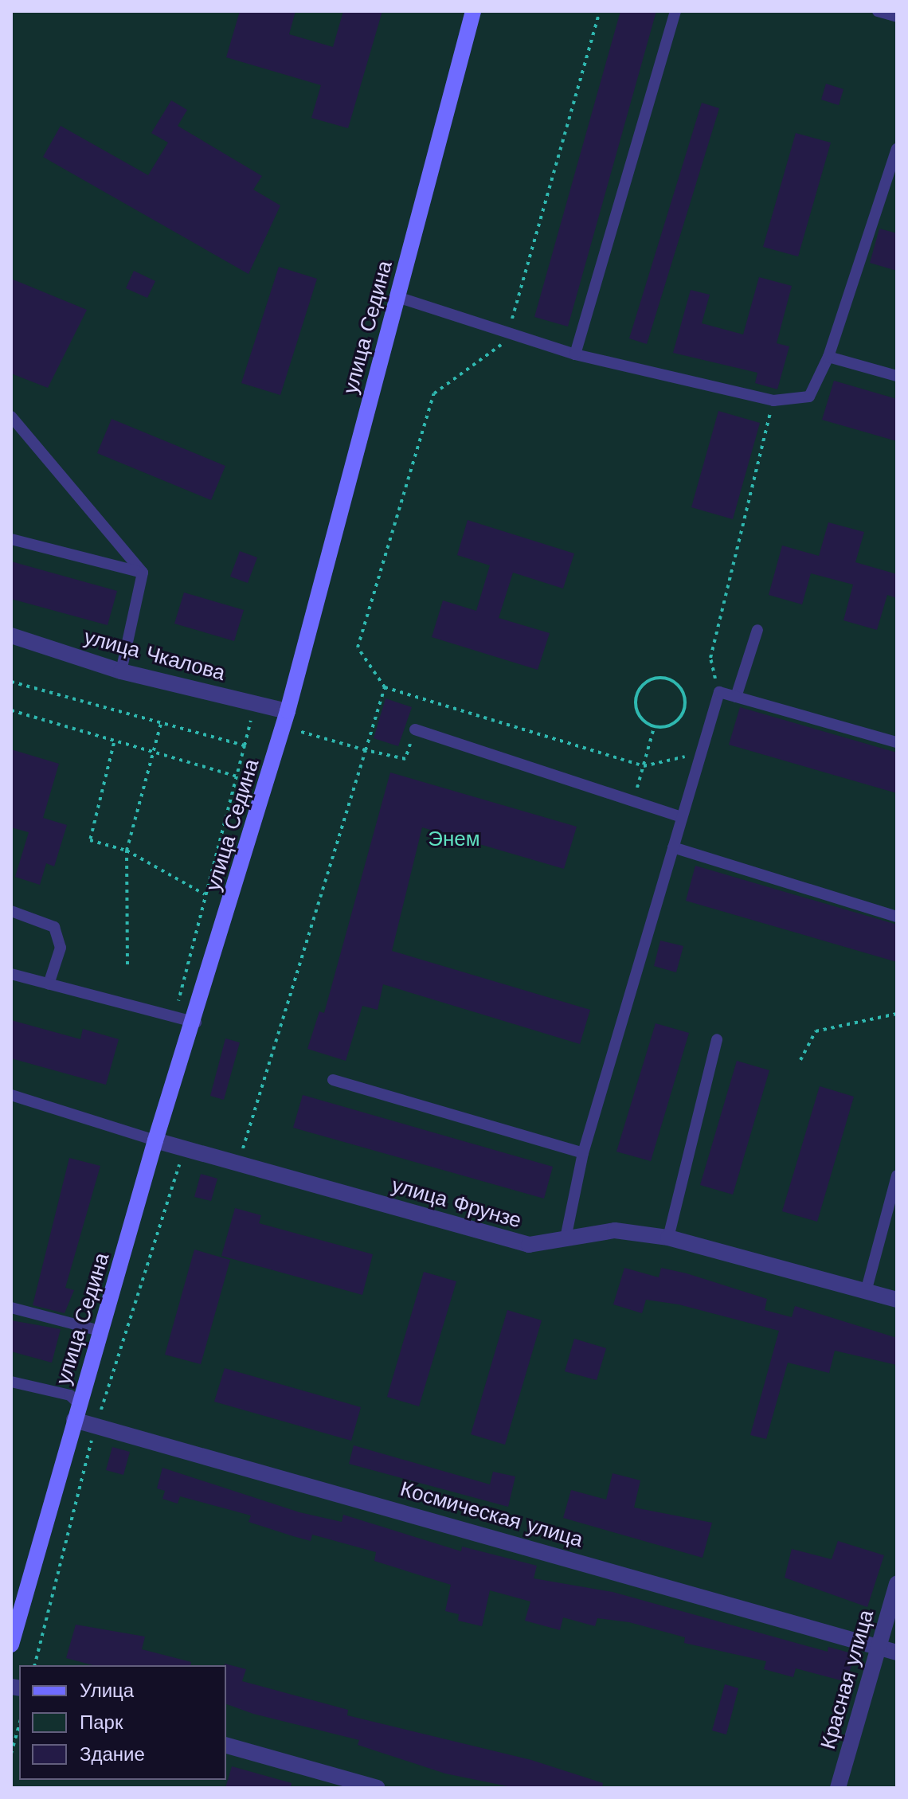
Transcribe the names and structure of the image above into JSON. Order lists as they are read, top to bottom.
{
  "streets": {
    "street": [
      "улица Седина",
      "улица Чкалова",
      "улица Фрунзе",
      "Космическая улица",
      "Красная улица"
    ]
  },
  "crossings": [
    ["улица Седина", "улица Чкалова"],
    ["улица Седина", "улица Фрунзе"],
    ["улица Седина", "Космическая улица"],
    ["Космическая улица", "Красная улица"]
  ],
  "parks": ["Энем"],
  "legend": ["Улица", "Парк", "Здание"]
}
